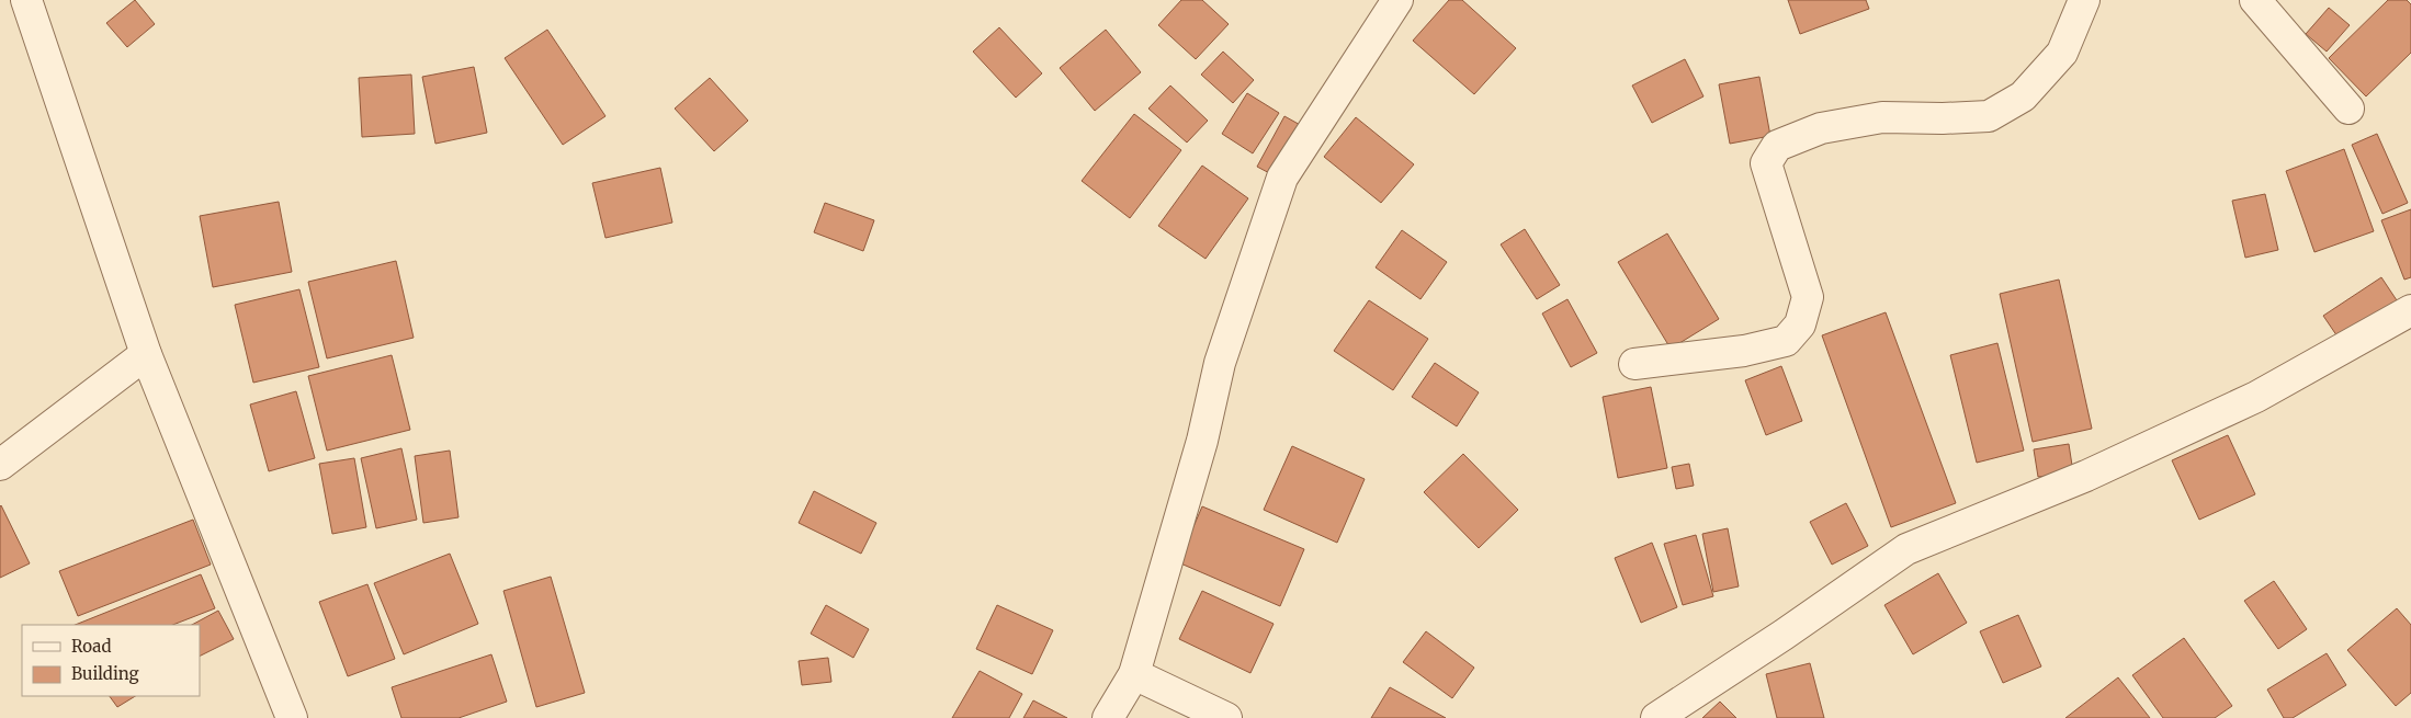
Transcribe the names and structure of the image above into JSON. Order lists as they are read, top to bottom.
{
  "legend": ["Road", "Building"]
}
